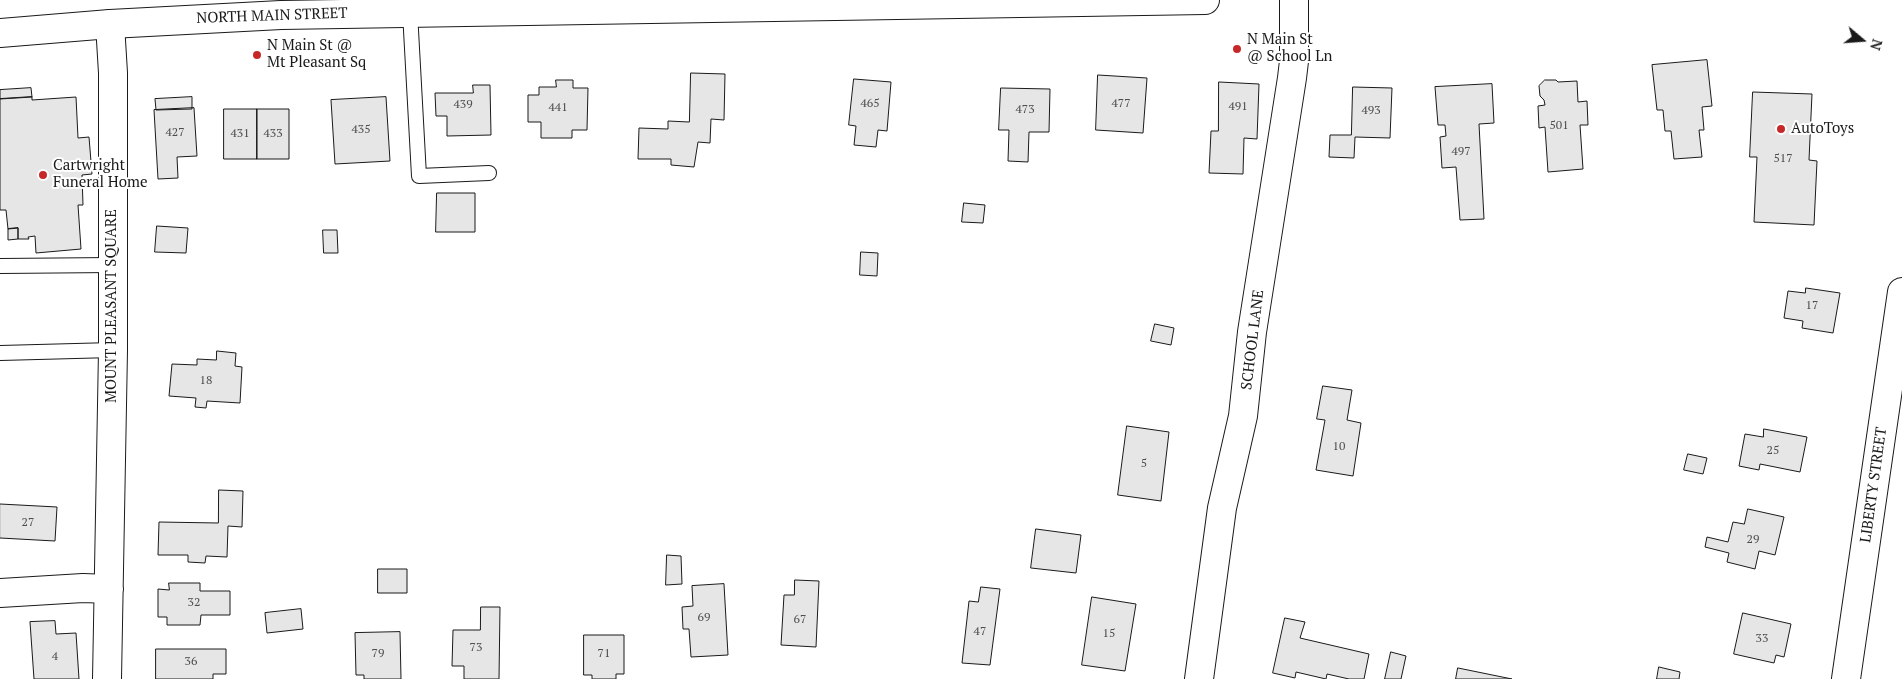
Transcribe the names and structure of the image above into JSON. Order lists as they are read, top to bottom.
{
  "streets": {
    "main road": [
      "NORTH MAIN STREET",
      "MOUNT PLEASANT SQUARE",
      "SCHOOL LANE",
      "LIBERTY STREET"
    ]
  },
  "crossings": [
    ["NORTH MAIN STREET", "MOUNT PLEASANT SQUARE"]
  ],
  "places": [
    "N Main St @ School Ln",
    "N Main St @ Mt Pleasant Sq",
    "AutoToys",
    "Cartwright Funeral Home"
  ],
  "house_numbers": [
    "465",
    "477",
    "439",
    "491",
    "441",
    "473",
    "493",
    "501",
    "435",
    "427",
    "431",
    "433",
    "497",
    "517",
    "17",
    "18",
    "10",
    "25",
    "5",
    "27",
    "29",
    "32",
    "69",
    "67",
    "47",
    "15",
    "33",
    "73",
    "79",
    "71",
    "4",
    "36"
  ],
  "north": "right"
}
